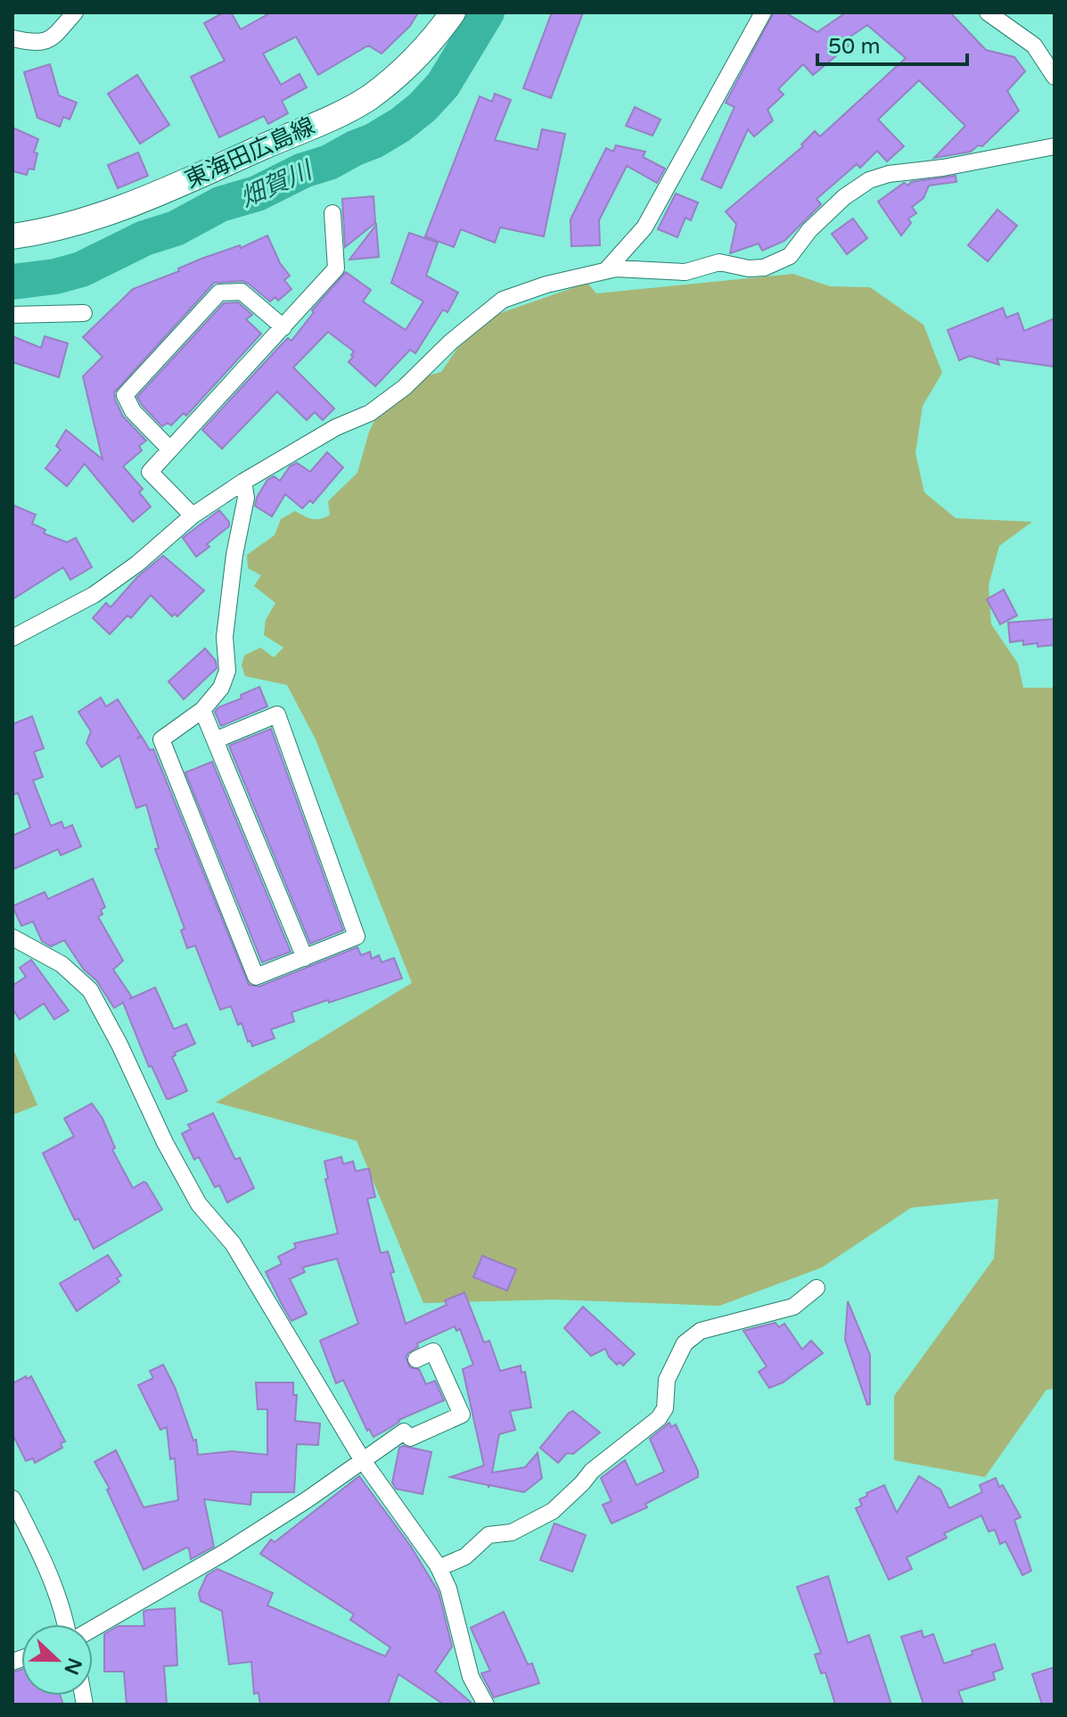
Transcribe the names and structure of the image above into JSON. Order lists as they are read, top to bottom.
{
  "streets": {
    "main road": ["東海田広島線"]
  },
  "water": ["畑賀川"],
  "scale_bar": "50 m",
  "north": "right"
}
